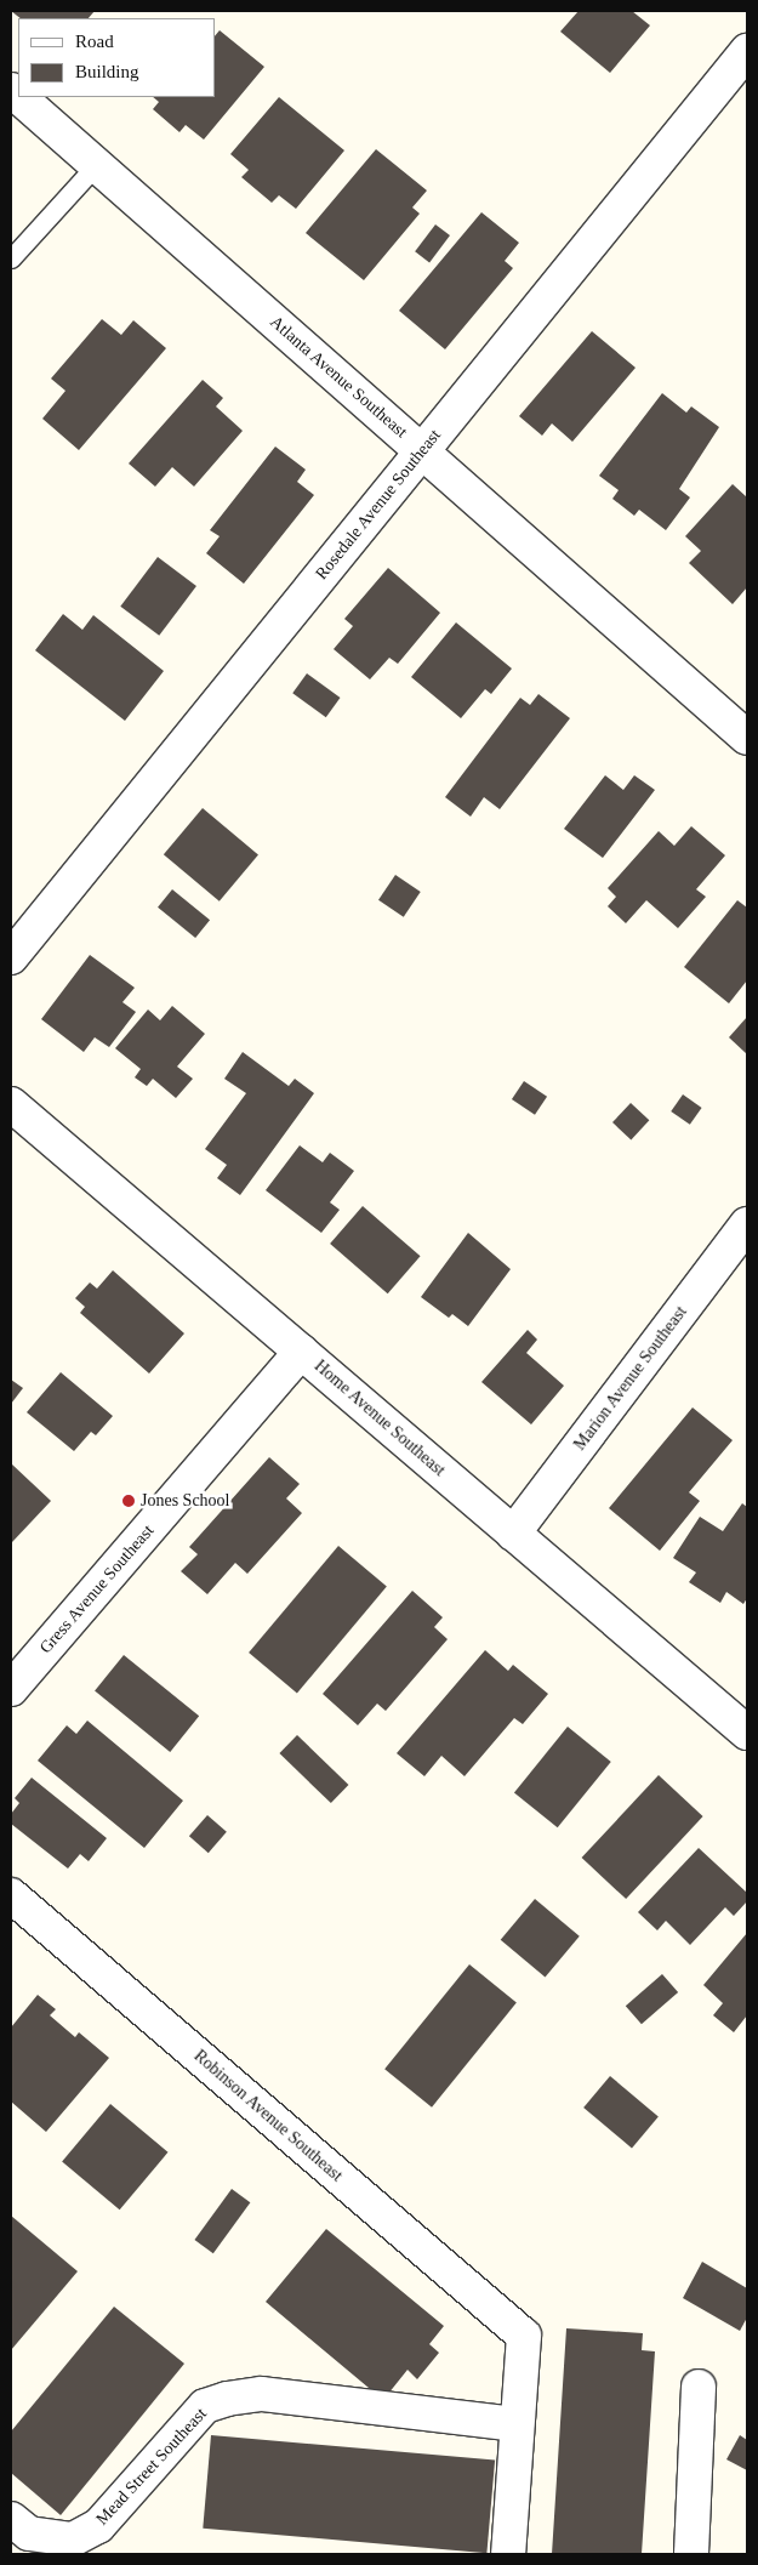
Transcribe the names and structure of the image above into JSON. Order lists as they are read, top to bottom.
{
  "streets": {
    "street": [
      "Atlanta Avenue Southeast",
      "Rosedale Avenue Southeast",
      "Marion Avenue Southeast",
      "Home Avenue Southeast",
      "Gress Avenue Southeast",
      "Robinson Avenue Southeast",
      "Mead Street Southeast"
    ]
  },
  "crossings": [
    ["Atlanta Avenue Southeast", "Rosedale Avenue Southeast"],
    ["Marion Avenue Southeast", "Home Avenue Southeast"],
    ["Home Avenue Southeast", "Gress Avenue Southeast"],
    ["Robinson Avenue Southeast", "Mead Street Southeast"]
  ],
  "places": ["Jones School"],
  "legend": ["Road", "Building"]
}
